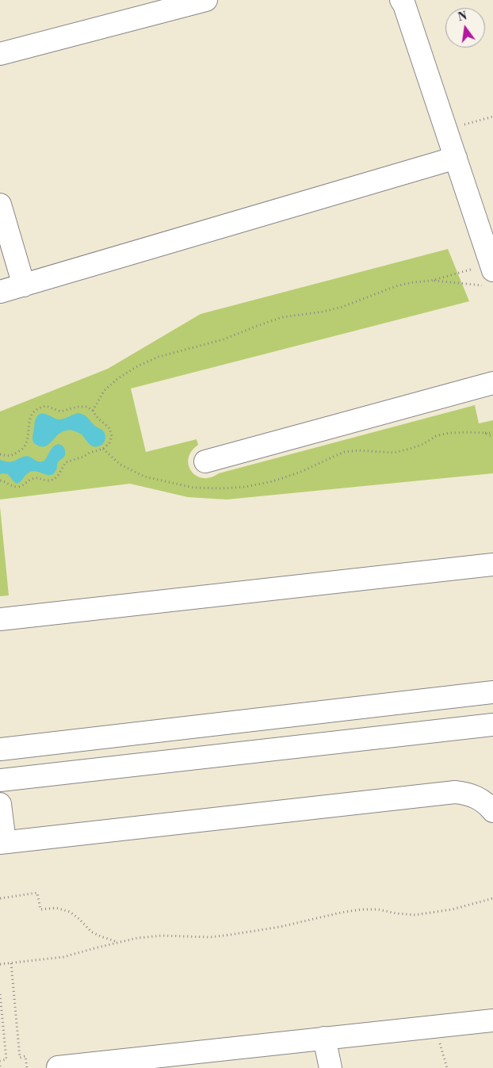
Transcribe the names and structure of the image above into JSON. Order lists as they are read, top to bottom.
{
  "north": "top"
}
